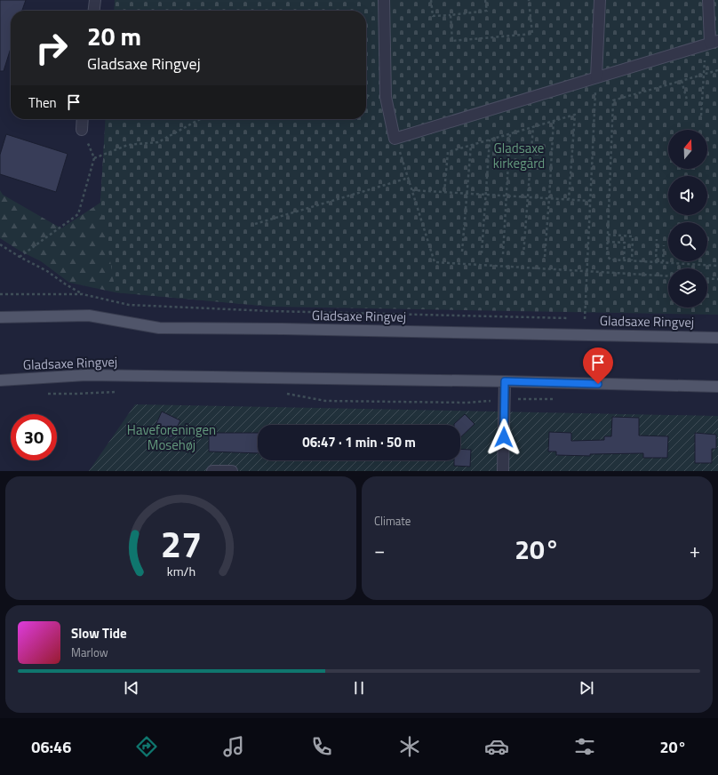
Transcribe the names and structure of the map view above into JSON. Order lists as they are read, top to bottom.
{
  "streets": {
    "main road": ["Gladsaxe Ringvej"]
  },
  "parks": ["Gladsaxe kirkegård", "Haveforeningen Mosehøj"],
  "north": "top",
  "page": {
    "turn": ["20 m", "Gladsaxe Ringvej"],
    "then": "Then",
    "limit": "30",
    "trip": "06:47 · 1 min · 50 m",
    "tile": "Climate",
    "heat": ["−", "20°", "+"],
    "song": ["Slow Tide", "Marlow"],
    "tabs": ["06:46", "20°"],
    "gauge": ["27", "km/h"]
  }
}
